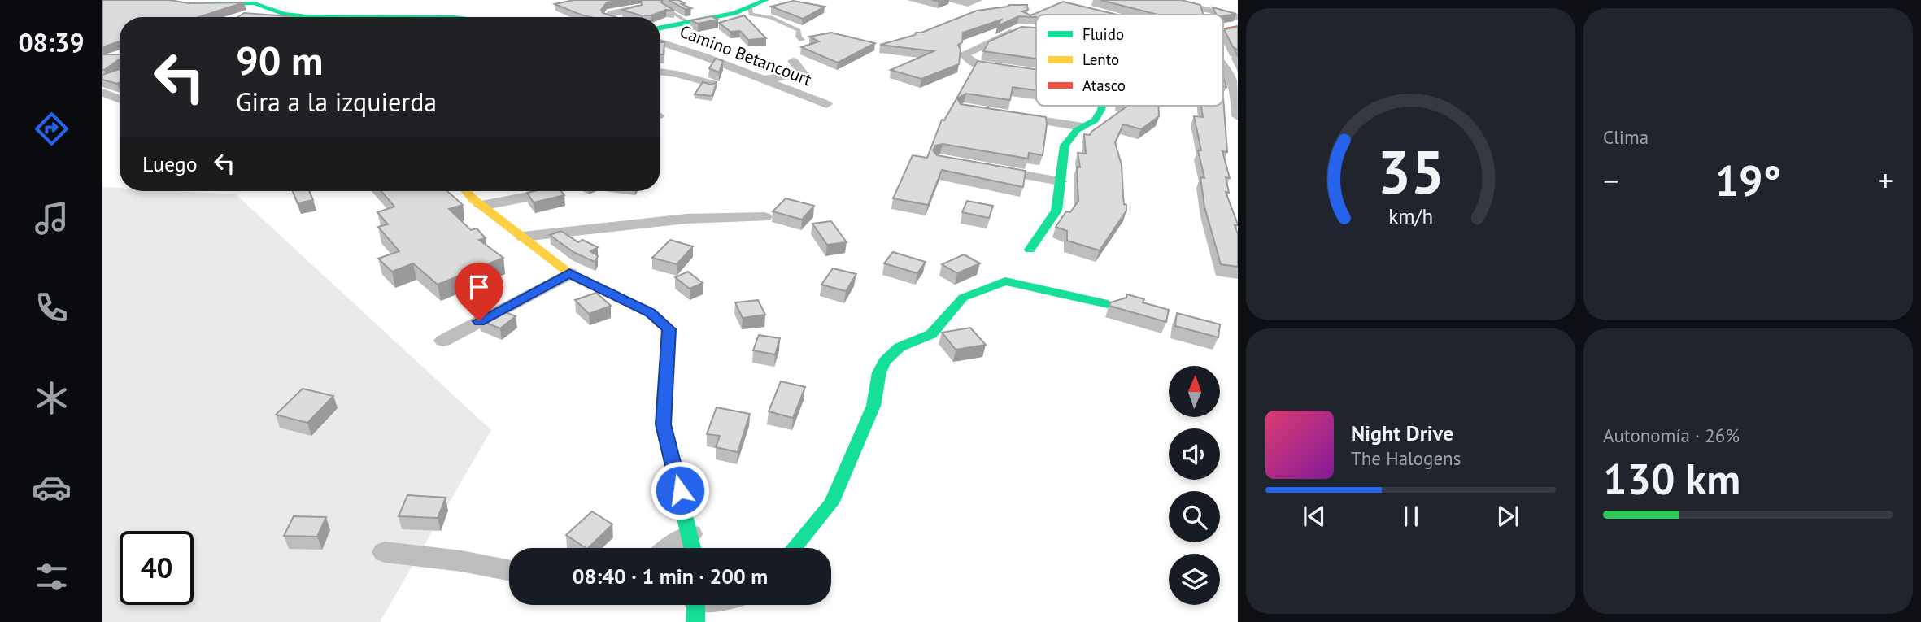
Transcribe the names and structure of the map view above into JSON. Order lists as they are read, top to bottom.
{
  "streets": {
    "street": ["Camino Betancourt"]
  },
  "legend": ["Fluido", "Lento", "Atasco"],
  "north": "top",
  "page": {
    "tabs": "08:39",
    "tile": [
      "Clima",
      ["Autonomía · 26%", "130 km"]
    ],
    "turn": ["90 m", "Gira a la izquierda"],
    "then": "Luego",
    "heat": ["−", "19°", "+"],
    "song": ["Night Drive", "The Halogens"],
    "limit": "40",
    "trip": "08:40 · 1 min · 200 m",
    "gauge": ["35", "km/h"]
  }
}
